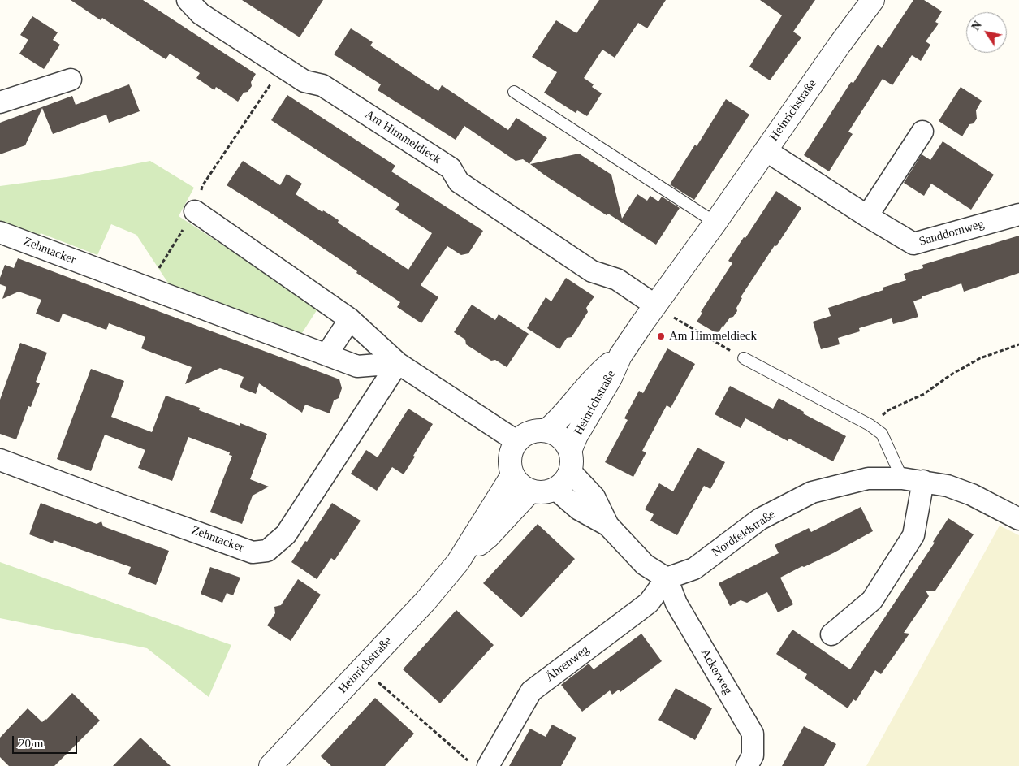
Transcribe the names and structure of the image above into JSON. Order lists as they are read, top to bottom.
{
  "streets": {
    "street": [
      "Heinrichstraße",
      "Am Himmeldieck",
      "Sanddornweg",
      "Zehntacker",
      "Nordfeldstraße",
      "Ährenweg",
      "Ackerweg"
    ]
  },
  "crossings": [
    ["Heinrichstraße", "Am Himmeldieck"],
    ["Heinrichstraße", "Sanddornweg"],
    ["Nordfeldstraße", "Ährenweg"],
    ["Nordfeldstraße", "Ackerweg"],
    ["Ährenweg", "Ackerweg"]
  ],
  "places": ["Am Himmeldieck"],
  "scale_bar": "20 m",
  "north": "top left"
}
